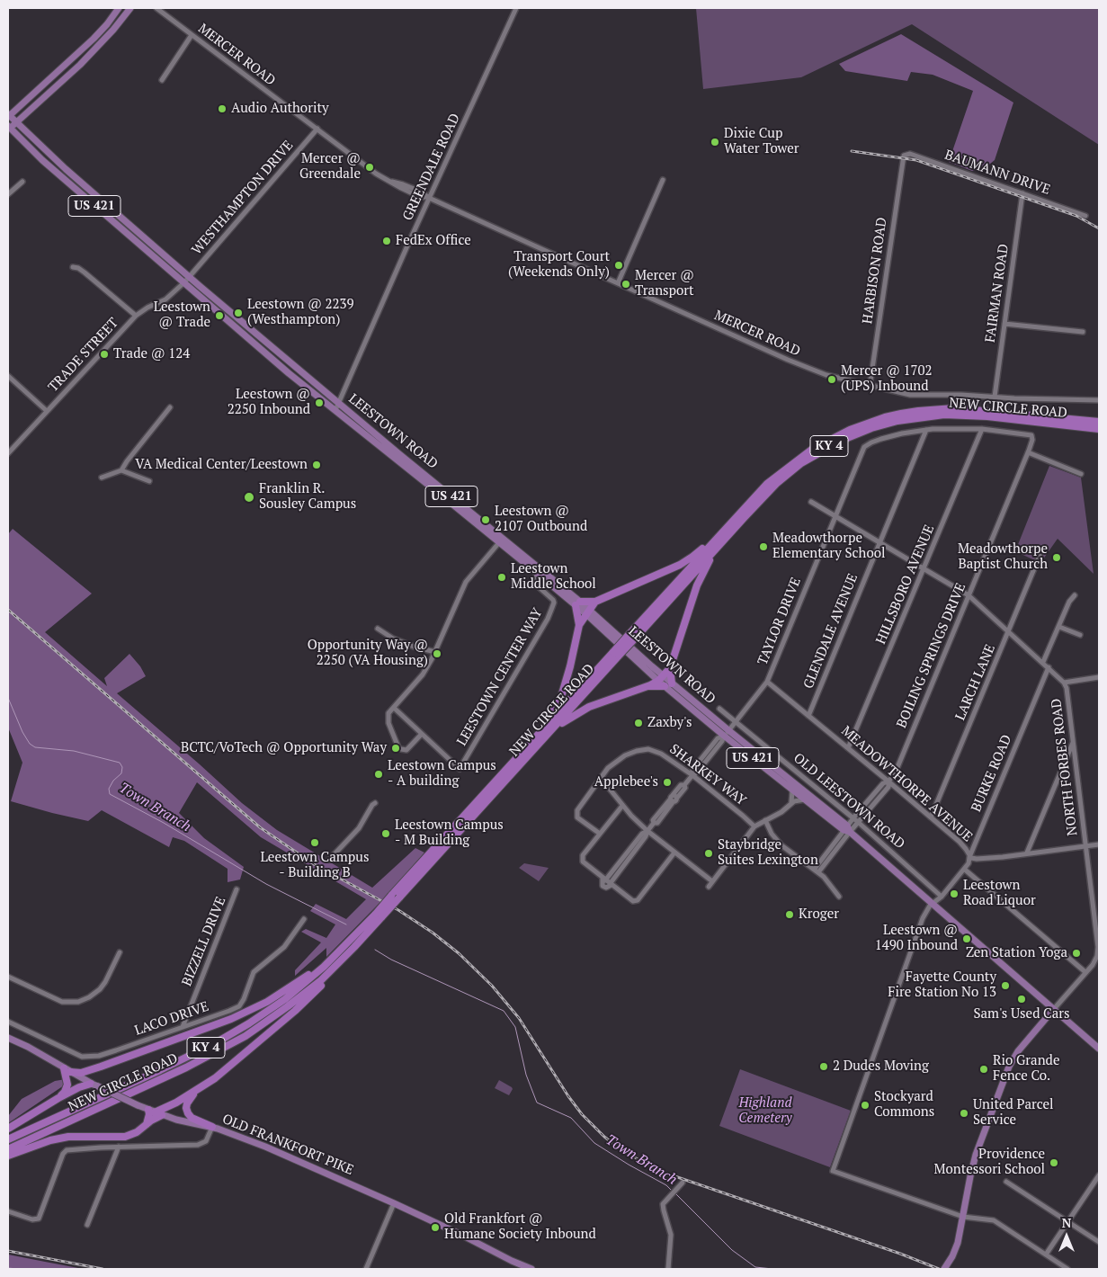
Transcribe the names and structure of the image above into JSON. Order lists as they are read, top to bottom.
{
  "streets": {
    "highway": ["NEW CIRCLE ROAD", "KY 4"],
    "main road": ["US 421", "LEESTOWN ROAD", "OLD FRANKFORT PIKE"],
    "street": [
      "MERCER ROAD",
      "GREENDALE ROAD",
      "BAUMANN DRIVE",
      "WESTHAMPTON DRIVE",
      "HARBISON ROAD",
      "FAIRMAN ROAD",
      "TRADE STREET",
      "HILLSBORO AVENUE",
      "TAYLOR DRIVE",
      "GLENDALE AVENUE",
      "BOILING SPRINGS DRIVE",
      "LEESTOWN CENTER WAY",
      "LARCH LANE",
      "NORTH FORBES ROAD",
      "BURKE ROAD",
      "SHARKEY WAY",
      "MEADOWTHORPE AVENUE",
      "OLD LEESTOWN ROAD",
      "BIZZELL DRIVE",
      "LACO DRIVE"
    ]
  },
  "crossings": [
    ["MERCER ROAD", "GREENDALE ROAD"],
    ["MERCER ROAD", "WESTHAMPTON DRIVE"],
    ["MERCER ROAD", "HARBISON ROAD"],
    ["MERCER ROAD", "FAIRMAN ROAD"],
    ["GREENDALE ROAD", "LEESTOWN ROAD"],
    ["BAUMANN DRIVE", "HARBISON ROAD"],
    ["BAUMANN DRIVE", "FAIRMAN ROAD"],
    ["WESTHAMPTON DRIVE", "TRADE STREET"],
    ["WESTHAMPTON DRIVE", "LEESTOWN ROAD"],
    ["US 421", "LEESTOWN ROAD"],
    ["US 421", "NORTH FORBES ROAD"],
    ["TRADE STREET", "LEESTOWN ROAD"],
    ["LEESTOWN ROAD", "TAYLOR DRIVE"],
    ["LEESTOWN ROAD", "BOILING SPRINGS DRIVE"],
    ["LEESTOWN ROAD", "LEESTOWN CENTER WAY"],
    ["LEESTOWN ROAD", "NORTH FORBES ROAD"],
    ["LEESTOWN ROAD", "BURKE ROAD"],
    ["HILLSBORO AVENUE", "TAYLOR DRIVE"],
    ["HILLSBORO AVENUE", "NORTH FORBES ROAD"],
    ["HILLSBORO AVENUE", "MEADOWTHORPE AVENUE"],
    ["TAYLOR DRIVE", "GLENDALE AVENUE"],
    ["TAYLOR DRIVE", "BOILING SPRINGS DRIVE"],
    ["TAYLOR DRIVE", "NORTH FORBES ROAD"],
    ["TAYLOR DRIVE", "SHARKEY WAY"],
    ["TAYLOR DRIVE", "MEADOWTHORPE AVENUE"],
    ["TAYLOR DRIVE", "OLD LEESTOWN ROAD"],
    ["GLENDALE AVENUE", "NORTH FORBES ROAD"],
    ["GLENDALE AVENUE", "MEADOWTHORPE AVENUE"],
    ["BOILING SPRINGS DRIVE", "NORTH FORBES ROAD"],
    ["BOILING SPRINGS DRIVE", "MEADOWTHORPE AVENUE"],
    ["BOILING SPRINGS DRIVE", "OLD LEESTOWN ROAD"],
    ["LARCH LANE", "NORTH FORBES ROAD"],
    ["LARCH LANE", "MEADOWTHORPE AVENUE"],
    ["NORTH FORBES ROAD", "BURKE ROAD"],
    ["NORTH FORBES ROAD", "MEADOWTHORPE AVENUE"],
    ["BURKE ROAD", "MEADOWTHORPE AVENUE"],
    ["BURKE ROAD", "OLD LEESTOWN ROAD"],
    ["BIZZELL DRIVE", "LACO DRIVE"]
  ],
  "water": ["Town Branch"],
  "parks": ["Highland Cemetery"],
  "places": [
    "Audio Authority",
    "Dixie Cup Water Tower",
    "Mercer @ Greendale",
    "FedEx Office",
    "Transport Court (Weekends Only)",
    "Mercer @ Transport",
    "Leestown @ 2239 (Westhampton)",
    "Leestown @ Trade",
    "Trade @ 124",
    "Mercer @ 1702 (UPS) Inbound",
    "Leestown @ 2250 Inbound",
    "VA Medical Center/Leestown",
    "Franklin R. Sousley Campus",
    "Leestown @ 2107 Outbound",
    "Meadowthorpe Elementary School",
    "Meadowthorpe Baptist Church",
    "Leestown Middle School",
    "Opportunity Way @ 2250 (VA Housing)",
    "Zaxby's",
    "BCTC/VoTech @ Opportunity Way",
    "Leestown Campus - A building",
    "Applebee's",
    "Leestown Campus - M Building",
    "Leestown Campus - Building B",
    "Staybridge Suites Lexington",
    "Leestown Road Liquor",
    "Kroger",
    "Leestown @ 1490 Inbound",
    "Zen Station Yoga",
    "Fayette County Fire Station No 13",
    "Sam's Used Cars",
    "2 Dudes Moving",
    "Rio Grande Fence Co.",
    "Stockyard Commons",
    "United Parcel Service",
    "Providence Montessori School",
    "Old Frankfort @ Humane Society Inbound"
  ],
  "north": "top"
}
